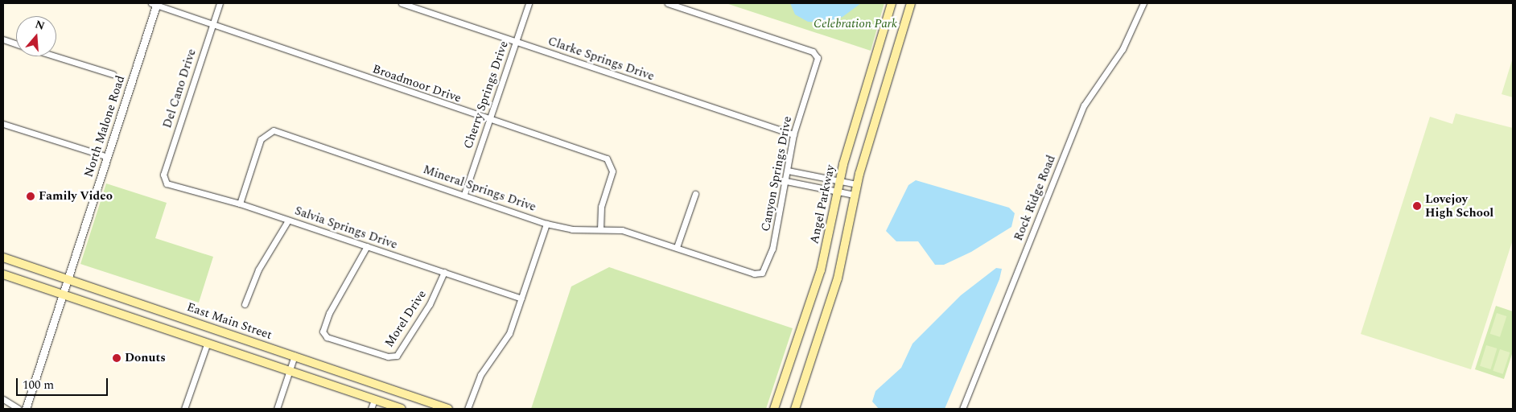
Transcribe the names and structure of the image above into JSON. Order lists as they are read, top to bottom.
{
  "streets": {
    "main road": ["Angel Parkway", "East Main Street"],
    "street": [
      "Clarke Springs Drive",
      "Broadmoor Drive",
      "Del Cano Drive",
      "Cherry Springs Drive",
      "North Malone Road",
      "Canyon Springs Drive",
      "Mineral Springs Drive",
      "Rock Ridge Road",
      "Salvia Springs Drive",
      "Morel Drive"
    ]
  },
  "crossings": [
    ["Clarke Springs Drive", "Cherry Springs Drive"],
    ["Clarke Springs Drive", "Canyon Springs Drive"],
    ["Broadmoor Drive", "Del Cano Drive"],
    ["Broadmoor Drive", "Cherry Springs Drive"],
    ["Broadmoor Drive", "North Malone Road"],
    ["Broadmoor Drive", "Mineral Springs Drive"],
    ["Del Cano Drive", "Salvia Springs Drive"],
    ["Cherry Springs Drive", "Mineral Springs Drive"],
    ["North Malone Road", "East Main Street"],
    ["Canyon Springs Drive", "Mineral Springs Drive"],
    ["Mineral Springs Drive", "Salvia Springs Drive"],
    ["Salvia Springs Drive", "Morel Drive"]
  ],
  "parks": ["Celebration Park"],
  "places": ["Family Video", "Lovejoy High School", "Donuts"],
  "scale_bar": "100 m",
  "north": "top"
}
